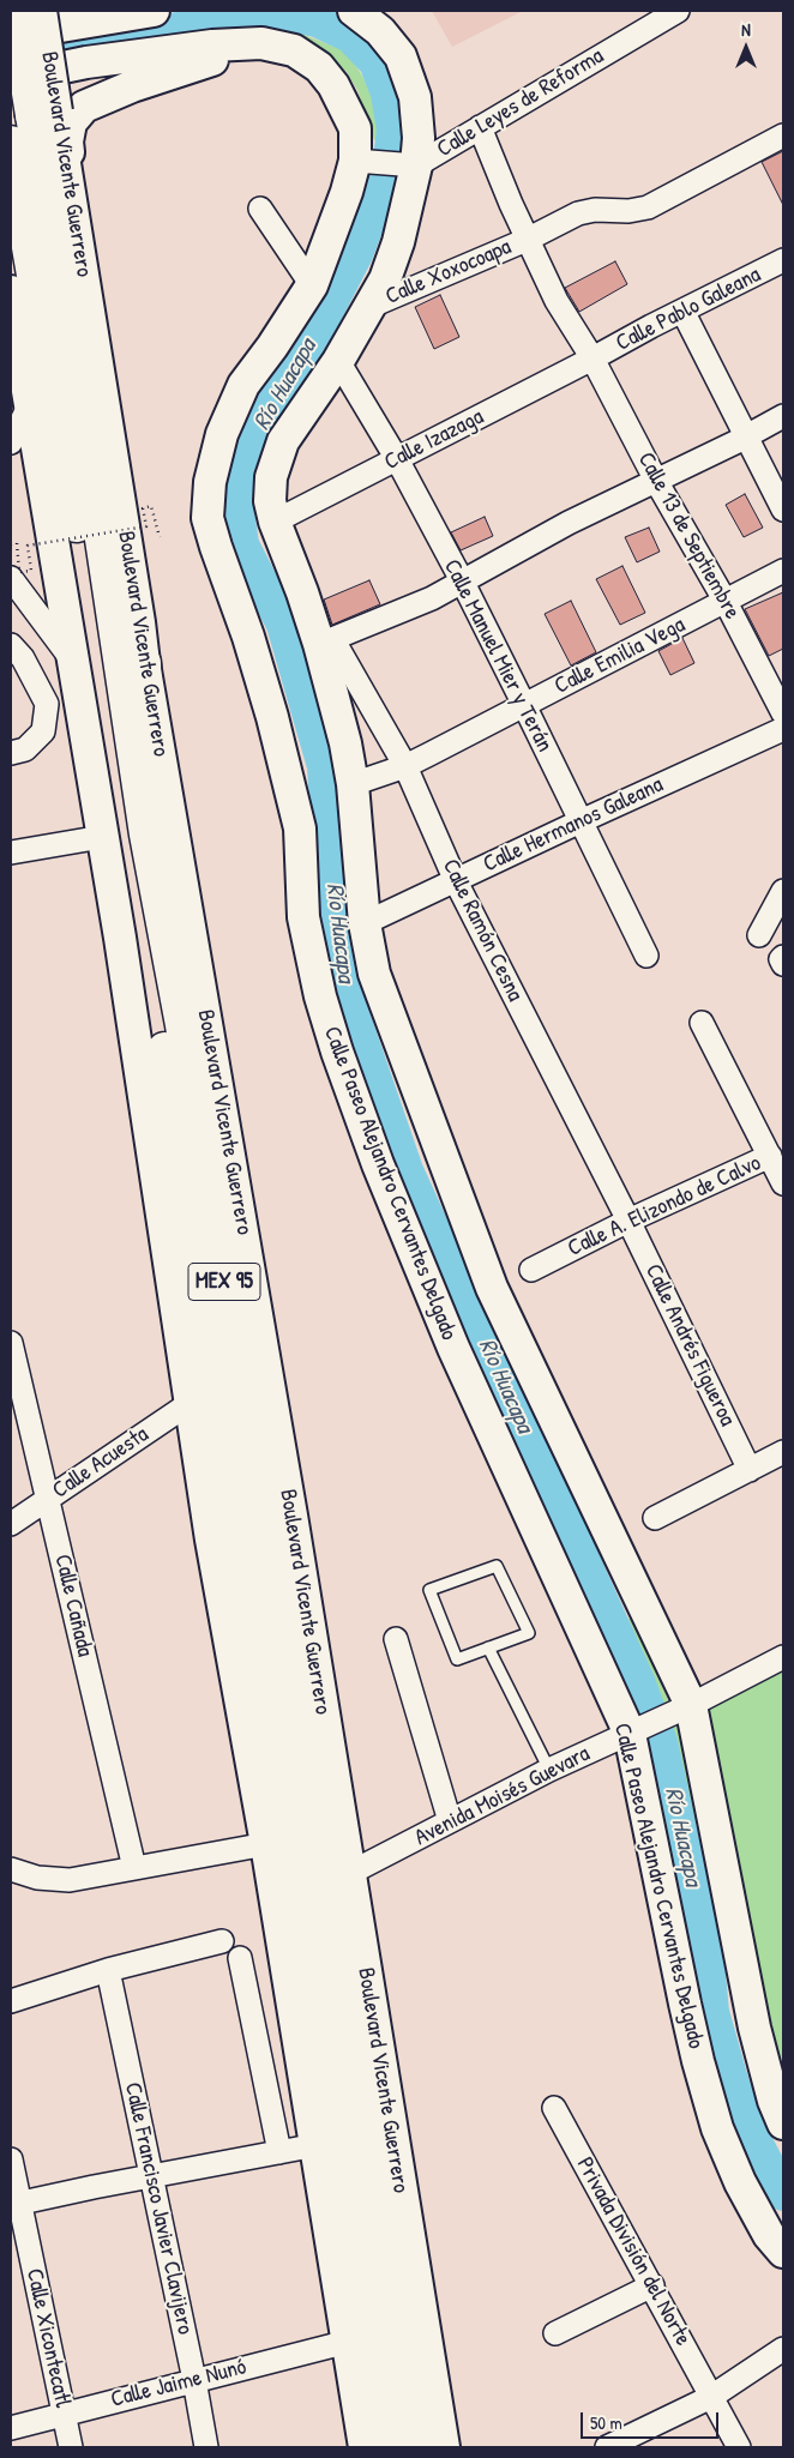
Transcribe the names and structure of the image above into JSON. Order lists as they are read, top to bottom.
{
  "streets": {
    "highway": ["Boulevard Vicente Guerrero", "MEX 95"],
    "main road": ["Calle Paseo Alejandro Cervantes Delgado"],
    "street": [
      "Calle Leyes de Reforma",
      "Calle Xoxocoapa",
      "Calle Pablo Galeana",
      "Calle Izazaga",
      "Calle 13 de Septiembre",
      "Calle Manuel Mier y Terán",
      "Calle Emilia Vega",
      "Calle Hermanos Galeana",
      "Calle Ramón Cesna",
      "Calle A. Elizondo de Calvo",
      "Calle Andrés Figueroa",
      "Calle Acuesta",
      "Calle Cañada",
      "Avenida Moisés Guevara",
      "Calle Francisco Javier Clavijero",
      "Privada División del Norte",
      "Calle Xicontecatl",
      "Calle Jaime Nunó"
    ]
  },
  "crossings": [
    ["Boulevard Vicente Guerrero", "Avenida Moisés Guevara"],
    ["Calle Xoxocoapa", "Calle 13 de Septiembre"],
    ["Calle Pablo Galeana", "Calle Izazaga"],
    ["Calle Pablo Galeana", "Calle 13 de Septiembre"],
    ["Calle Izazaga", "Calle 13 de Septiembre"],
    ["Calle Izazaga", "Calle Manuel Mier y Terán"],
    ["Calle 13 de Septiembre", "Calle Emilia Vega"],
    ["Calle Manuel Mier y Terán", "Calle Emilia Vega"],
    ["Calle Manuel Mier y Terán", "Calle Hermanos Galeana"],
    ["Calle Emilia Vega", "Calle Ramón Cesna"],
    ["Calle Hermanos Galeana", "Calle Ramón Cesna"],
    ["Calle Ramón Cesna", "Calle A. Elizondo de Calvo"],
    ["Calle Ramón Cesna", "Calle Andrés Figueroa"],
    ["Calle Paseo Alejandro Cervantes Delgado", "Avenida Moisés Guevara"],
    ["Calle A. Elizondo de Calvo", "Calle Andrés Figueroa"],
    ["Calle Acuesta", "Calle Cañada"],
    ["Calle Francisco Javier Clavijero", "Calle Jaime Nunó"],
    ["Calle Xicontecatl", "Calle Jaime Nunó"]
  ],
  "water": ["Río Huacapa"],
  "scale_bar": "50 m",
  "north": "top"
}
